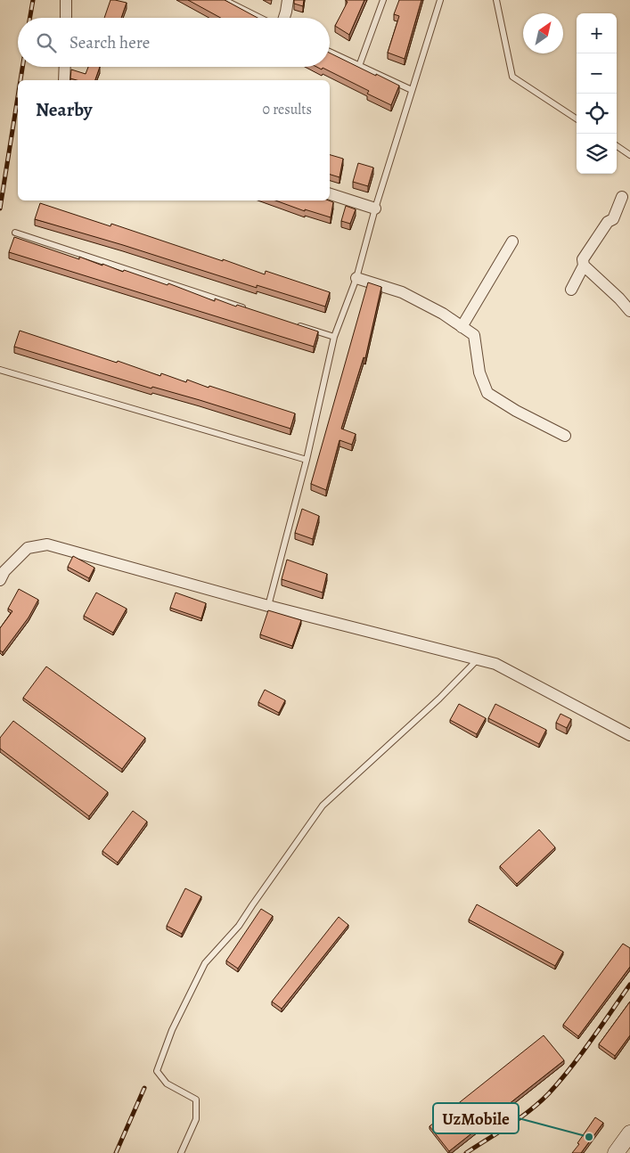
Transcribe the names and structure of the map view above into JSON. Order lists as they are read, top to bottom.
{
  "places": ["UzMobile"],
  "north": "top right",
  "page": {
    "map_buttons": ["+", "−"],
    "search": "Search here",
    "heading": ["Nearby", "0 results"]
  }
}
